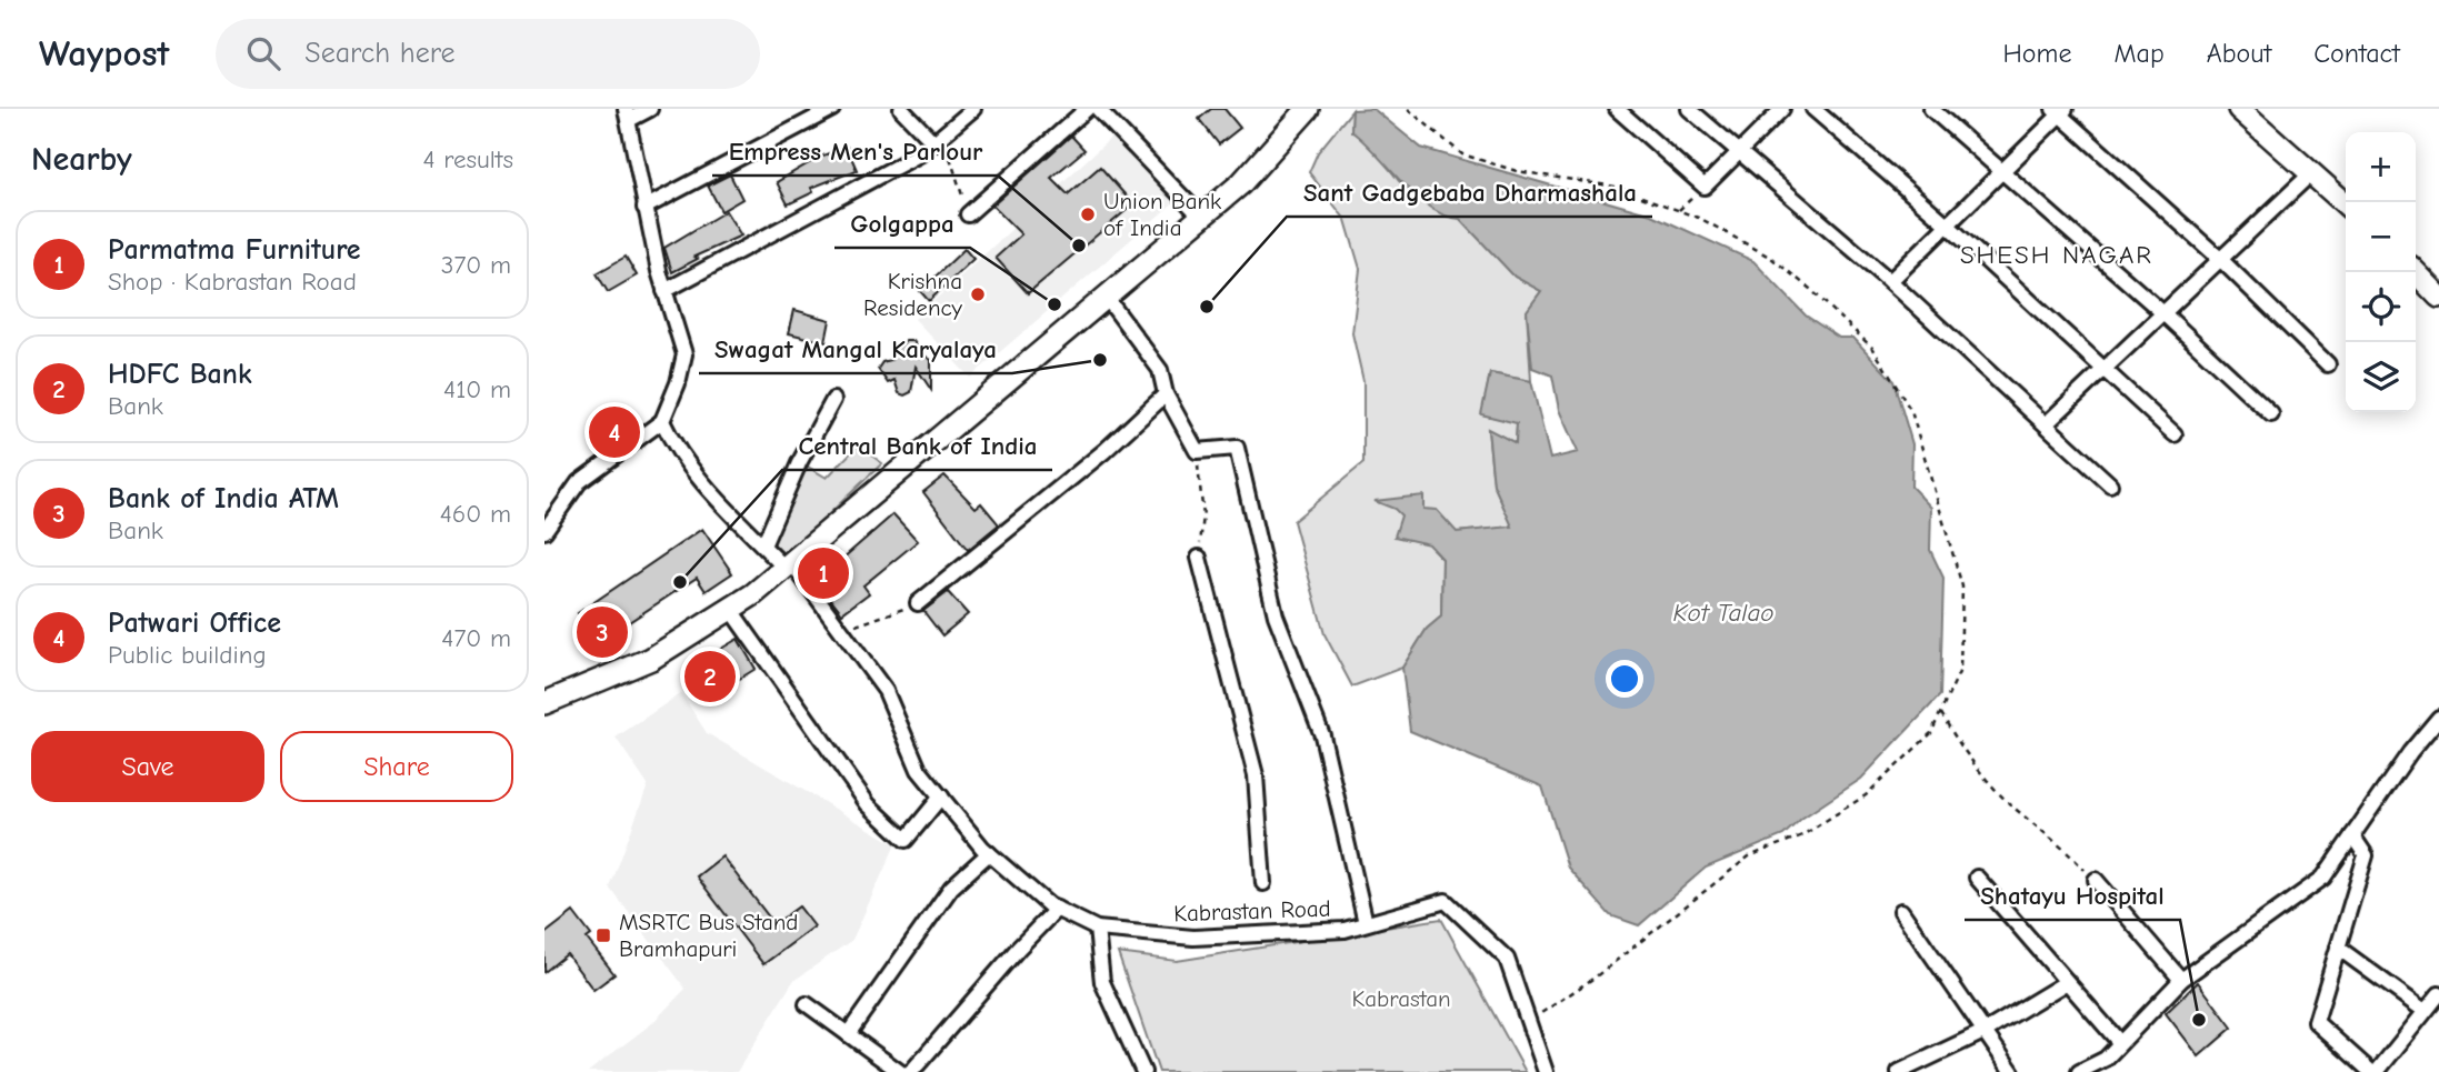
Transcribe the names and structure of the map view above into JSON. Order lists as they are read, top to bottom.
{
  "streets": {
    "street": ["Kabrastan Road"]
  },
  "districts": ["SHESH NAGAR"],
  "water": ["Kot Talao"],
  "parks": ["Kabrastan"],
  "places": {
    "other": [
      "Union Bank of India",
      "Empress Men's Parlour",
      "Krishna Residency",
      "Golgappa",
      "Sant Gadgebaba Dharmashala",
      "Swagat Mangal Karyalaya",
      "Central Bank of India",
      "Shatayu Hospital"
    ],
    "transit": ["MSRTC Bus Stand Bramhapuri"]
  },
  "page": {
    "header": "Waypost",
    "search": "Search here",
    "nav": [
      "Home",
      "Map",
      "About",
      "Contact"
    ],
    "heading": ["Nearby", "4 results"],
    "map_buttons": ["+", "−"],
    "list": [
      {
        "mark": "1",
        "name": "Parmatma Furniture",
        "note": "Shop · Kabrastan Road",
        "value": "370 m"
      },
      {
        "mark": "2",
        "name": "HDFC Bank",
        "note": "Bank",
        "value": "410 m"
      },
      {
        "mark": "3",
        "name": "Bank of India ATM",
        "note": "Bank",
        "value": "460 m"
      },
      {
        "mark": "4",
        "name": "Patwari Office",
        "note": "Public building",
        "value": "470 m"
      }
    ],
    "pins": [
      "4",
      "1",
      "3",
      "2"
    ],
    "buttons": ["Save", "Share"]
  }
}
